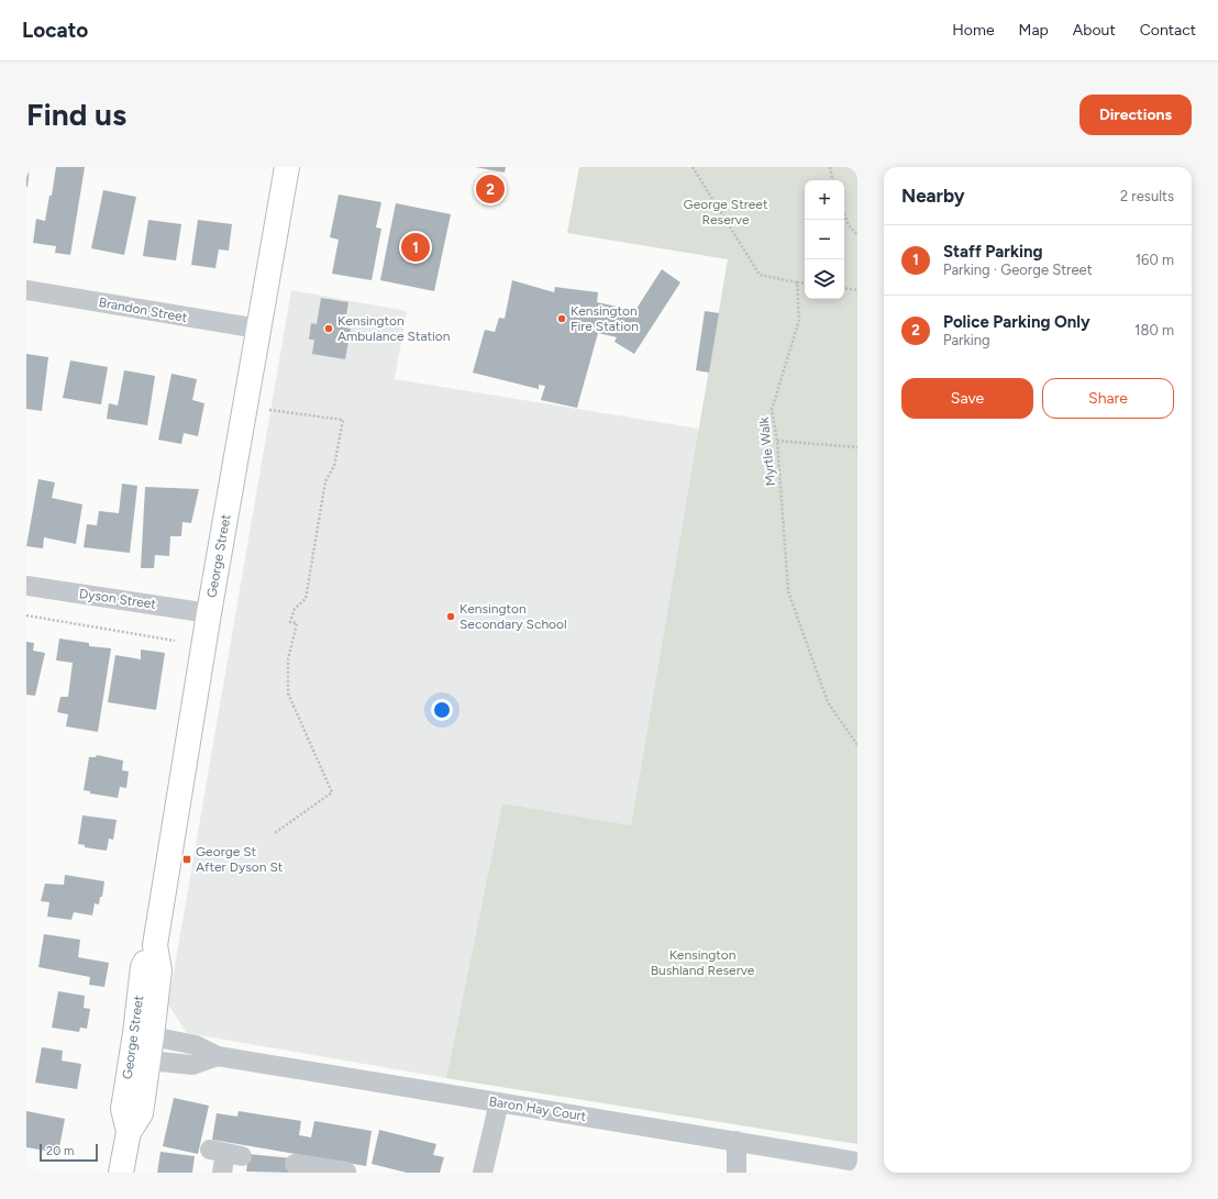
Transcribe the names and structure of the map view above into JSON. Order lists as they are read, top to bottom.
{
  "streets": {
    "main road": ["George Street"],
    "street": ["Brandon Street", "Dyson Street", "Baron Hay Court"],
    "path": ["Myrtle Walk"]
  },
  "crossings": [
    ["Brandon Street", "George Street"],
    ["George Street", "Dyson Street"],
    ["George Street", "Baron Hay Court"]
  ],
  "parks": ["George Street Reserve", "Kensington Bushland Reserve"],
  "places": {
    "other": ["Kensington Fire Station", "Kensington Ambulance Station", "Kensington Secondary School"],
    "transit": ["George St After Dyson St"]
  },
  "scale_bar": "20 m",
  "page": {
    "header": "Locato",
    "nav": [
      "Home",
      "Map",
      "About",
      "Contact"
    ],
    "buttons": [
      "Directions",
      ["Save", "Share"]
    ],
    "title": "Find us",
    "heading": ["Nearby", "2 results"],
    "pins": ["2", "1"],
    "map_buttons": ["+", "−"],
    "list": [
      {
        "mark": "1",
        "name": "Staff Parking",
        "note": "Parking · George Street",
        "value": "160 m"
      },
      {
        "mark": "2",
        "name": "Police Parking Only",
        "note": "Parking",
        "value": "180 m"
      }
    ],
    "scale": "20 m"
  }
}
